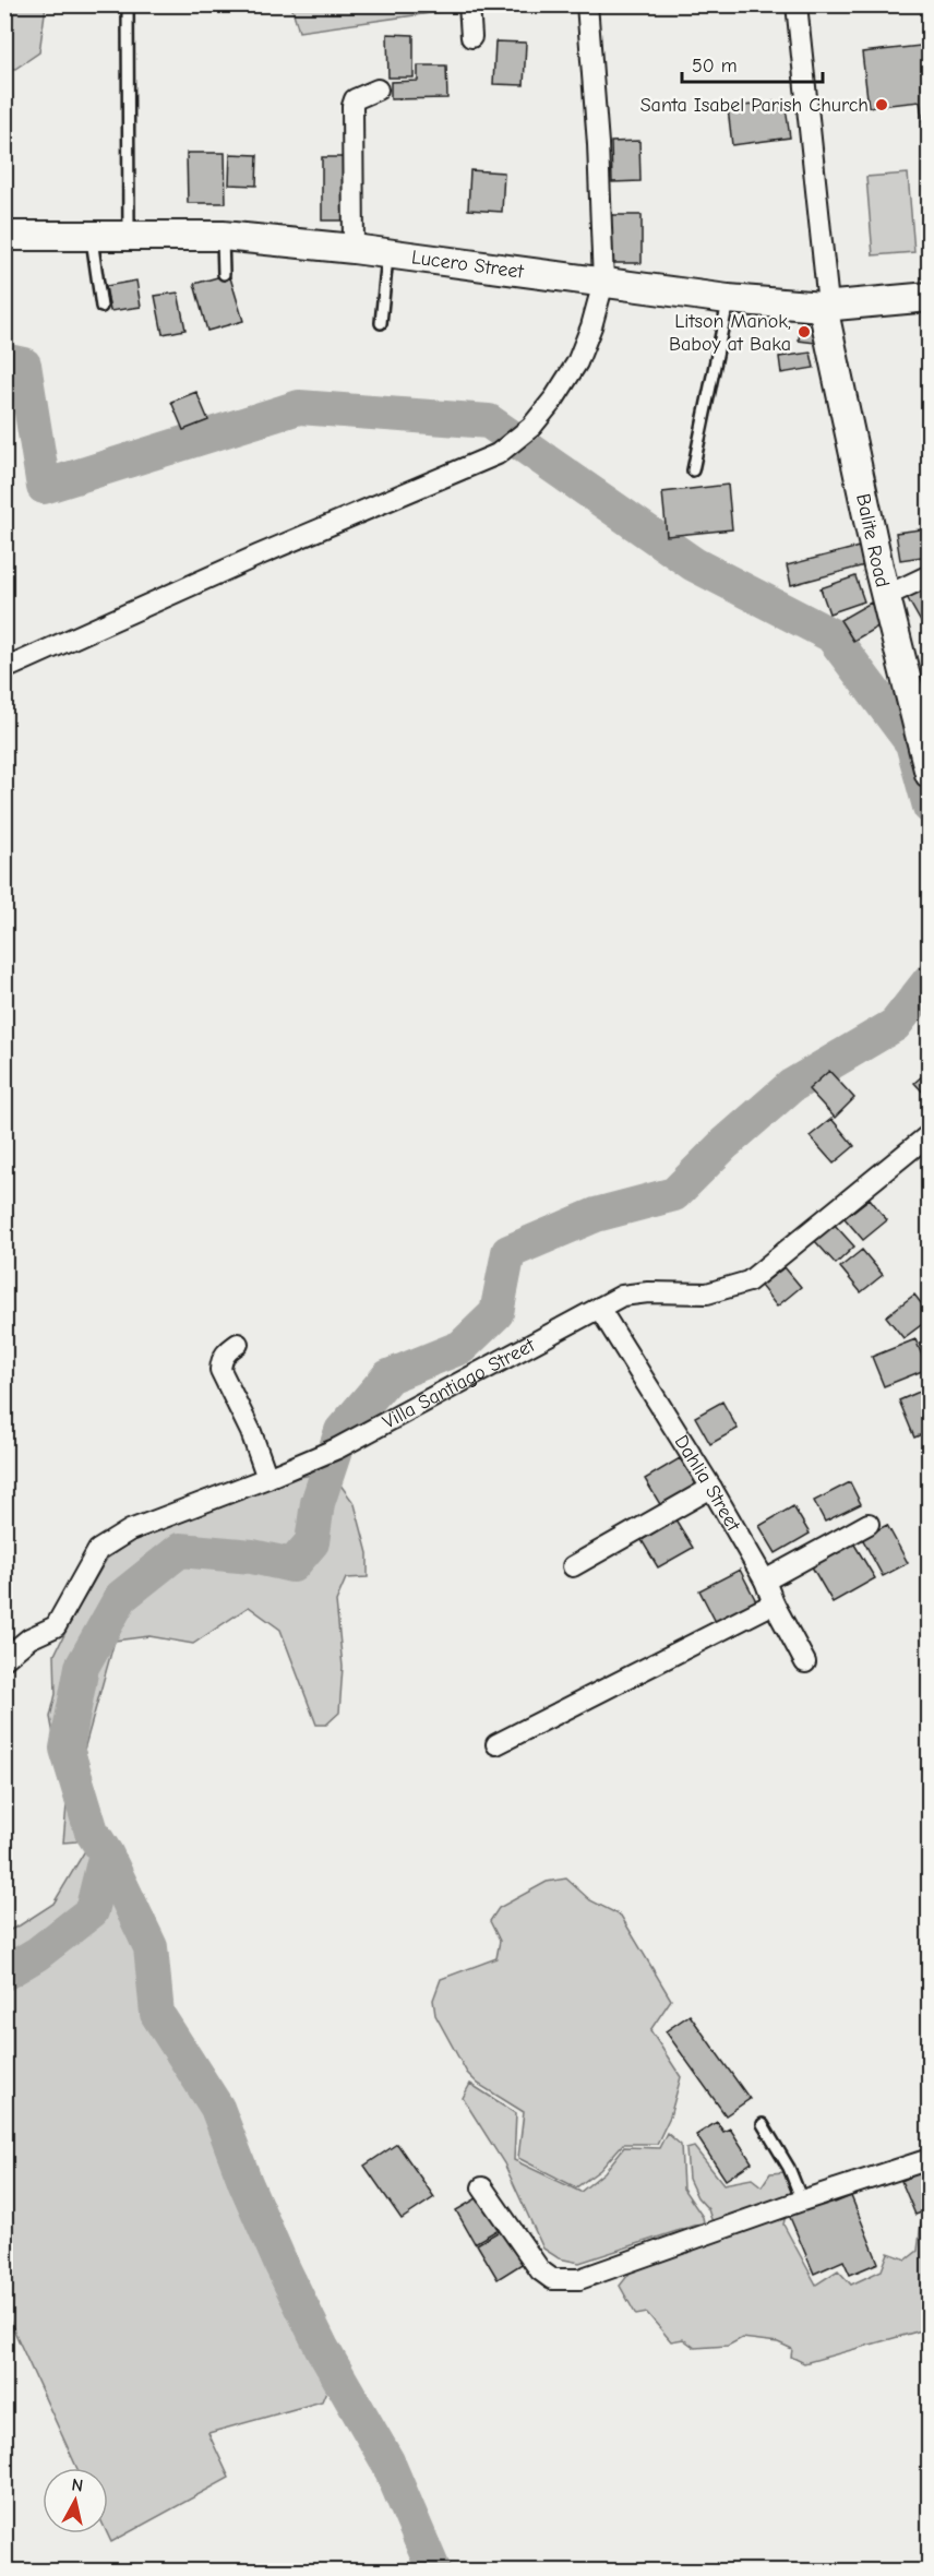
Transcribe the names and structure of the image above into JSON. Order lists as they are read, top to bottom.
{
  "streets": {
    "street": [
      "Lucero Street",
      "Balite Road",
      "Villa Santiago Street",
      "Dahlia Street"
    ]
  },
  "crossings": [
    ["Lucero Street", "Balite Road"],
    ["Villa Santiago Street", "Dahlia Street"]
  ],
  "places": ["Santa Isabel Parish Church", "Litson Manok, Baboy at Baka"],
  "scale_bar": "50 m",
  "north": "top"
}
